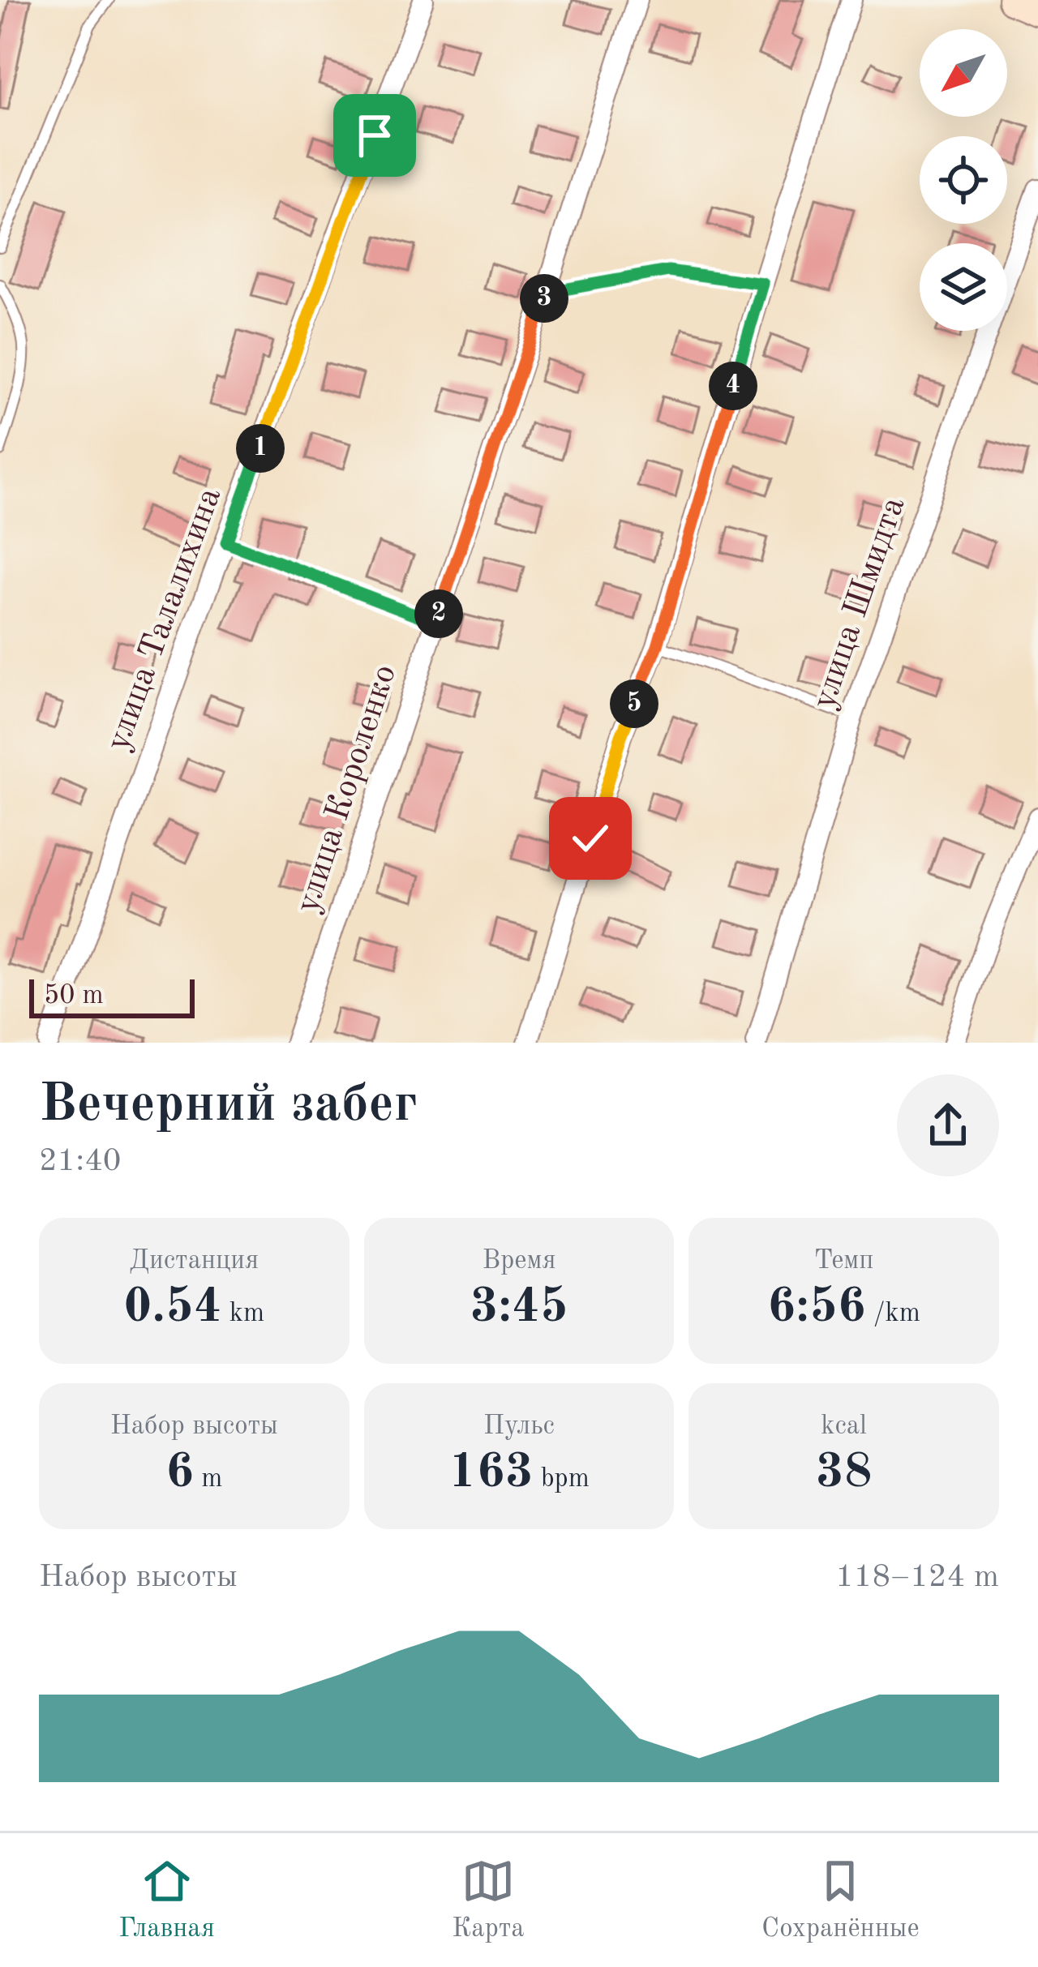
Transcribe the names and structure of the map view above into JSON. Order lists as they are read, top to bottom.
{
  "streets": {
    "street": ["улица Шмидта", "улица Талалихина", "улица Короленко"]
  },
  "scale_bar": "50 m",
  "north": "bottom left",
  "page": {
    "pins": [
      "3",
      "4",
      "1",
      "2",
      "5"
    ],
    "scale": "50 m",
    "heading": ["Вечерний забег", "21:40"],
    "stats": [
      ["Дистанция", "0.54 km"],
      ["Время", "3:45"],
      ["Темп", "6:56 /km"],
      ["Набор высоты", "6 m"],
      ["Пульс", "163 bpm"],
      ["kcal", "38"]
    ],
    "chart": ["Набор высоты", "118–124 m"],
    "tabs": ["Главная", "Карта", "Сохранённые"]
  }
}
